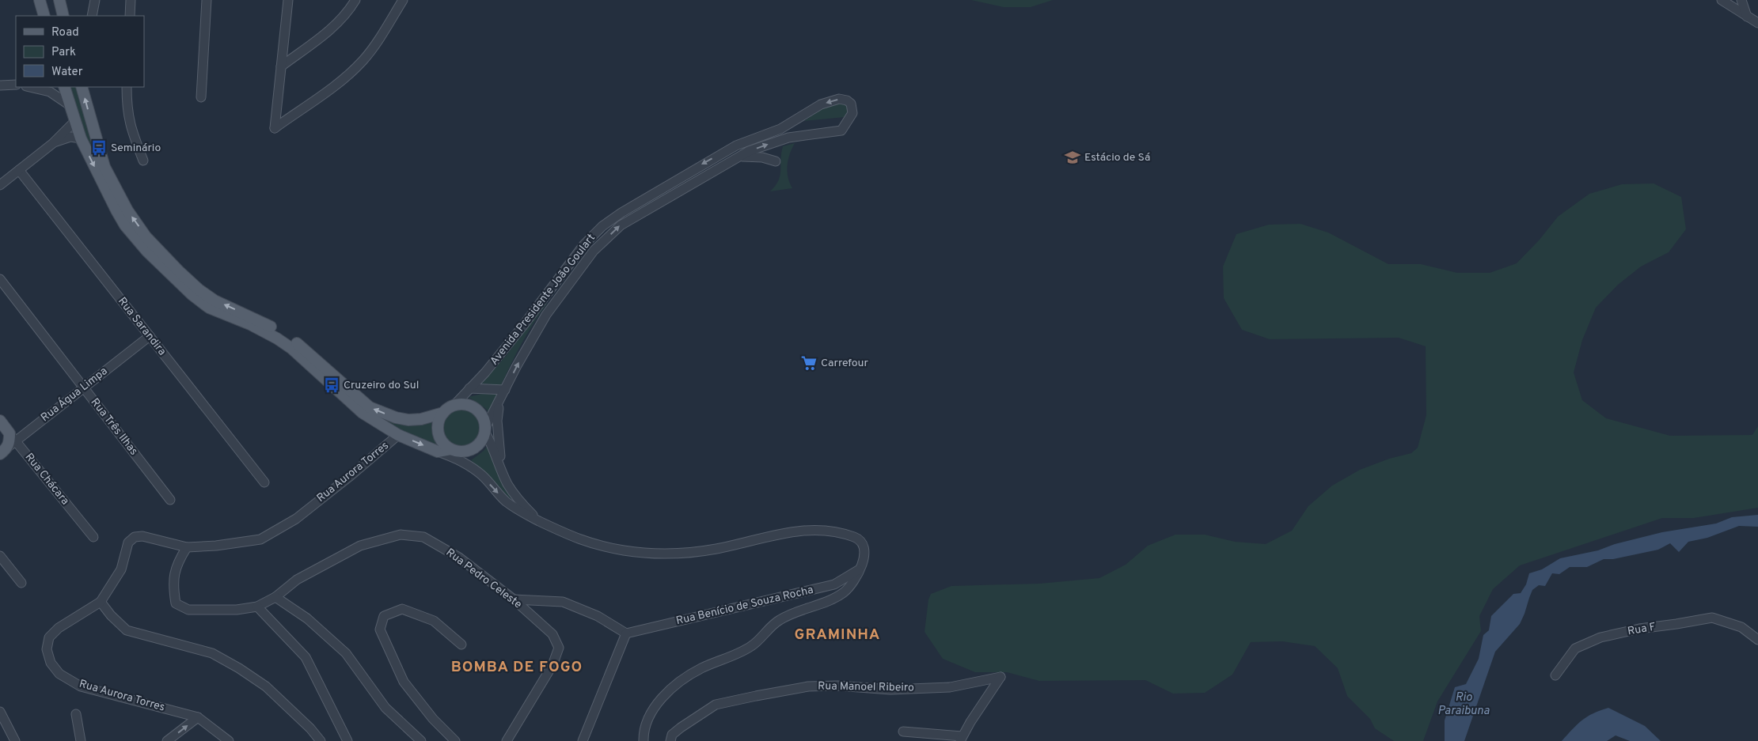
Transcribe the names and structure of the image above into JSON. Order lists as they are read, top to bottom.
{
  "streets": {
    "main road": ["Rua Chácara"],
    "street": [
      "Avenida Presidente João Goulart",
      "Rua Sarandira",
      "Rua Água Limpa",
      "Rua Três Ilhas",
      "Rua Aurora Torres",
      "Rua Pedro Celeste",
      "Rua Benício de Souza Rocha",
      "Rua F",
      "Rua Manoel Ribeiro"
    ]
  },
  "crossings": [
    ["Rua Sarandira", "Rua Água Limpa"],
    ["Rua Água Limpa", "Rua Três Ilhas"],
    ["Rua Água Limpa", "Rua Chácara"],
    ["Rua Aurora Torres", "Rua Pedro Celeste"]
  ],
  "districts": ["GRAMINHA", "BOMBA DE FOGO"],
  "water": ["Rio Paraibuna"],
  "places": {
    "bus stop": ["Seminário", "Cruzeiro do Sul"],
    "school or university": ["Estácio de Sá"],
    "supermarket": ["Carrefour"]
  },
  "legend": ["Road", "Park", "Water"]
}
